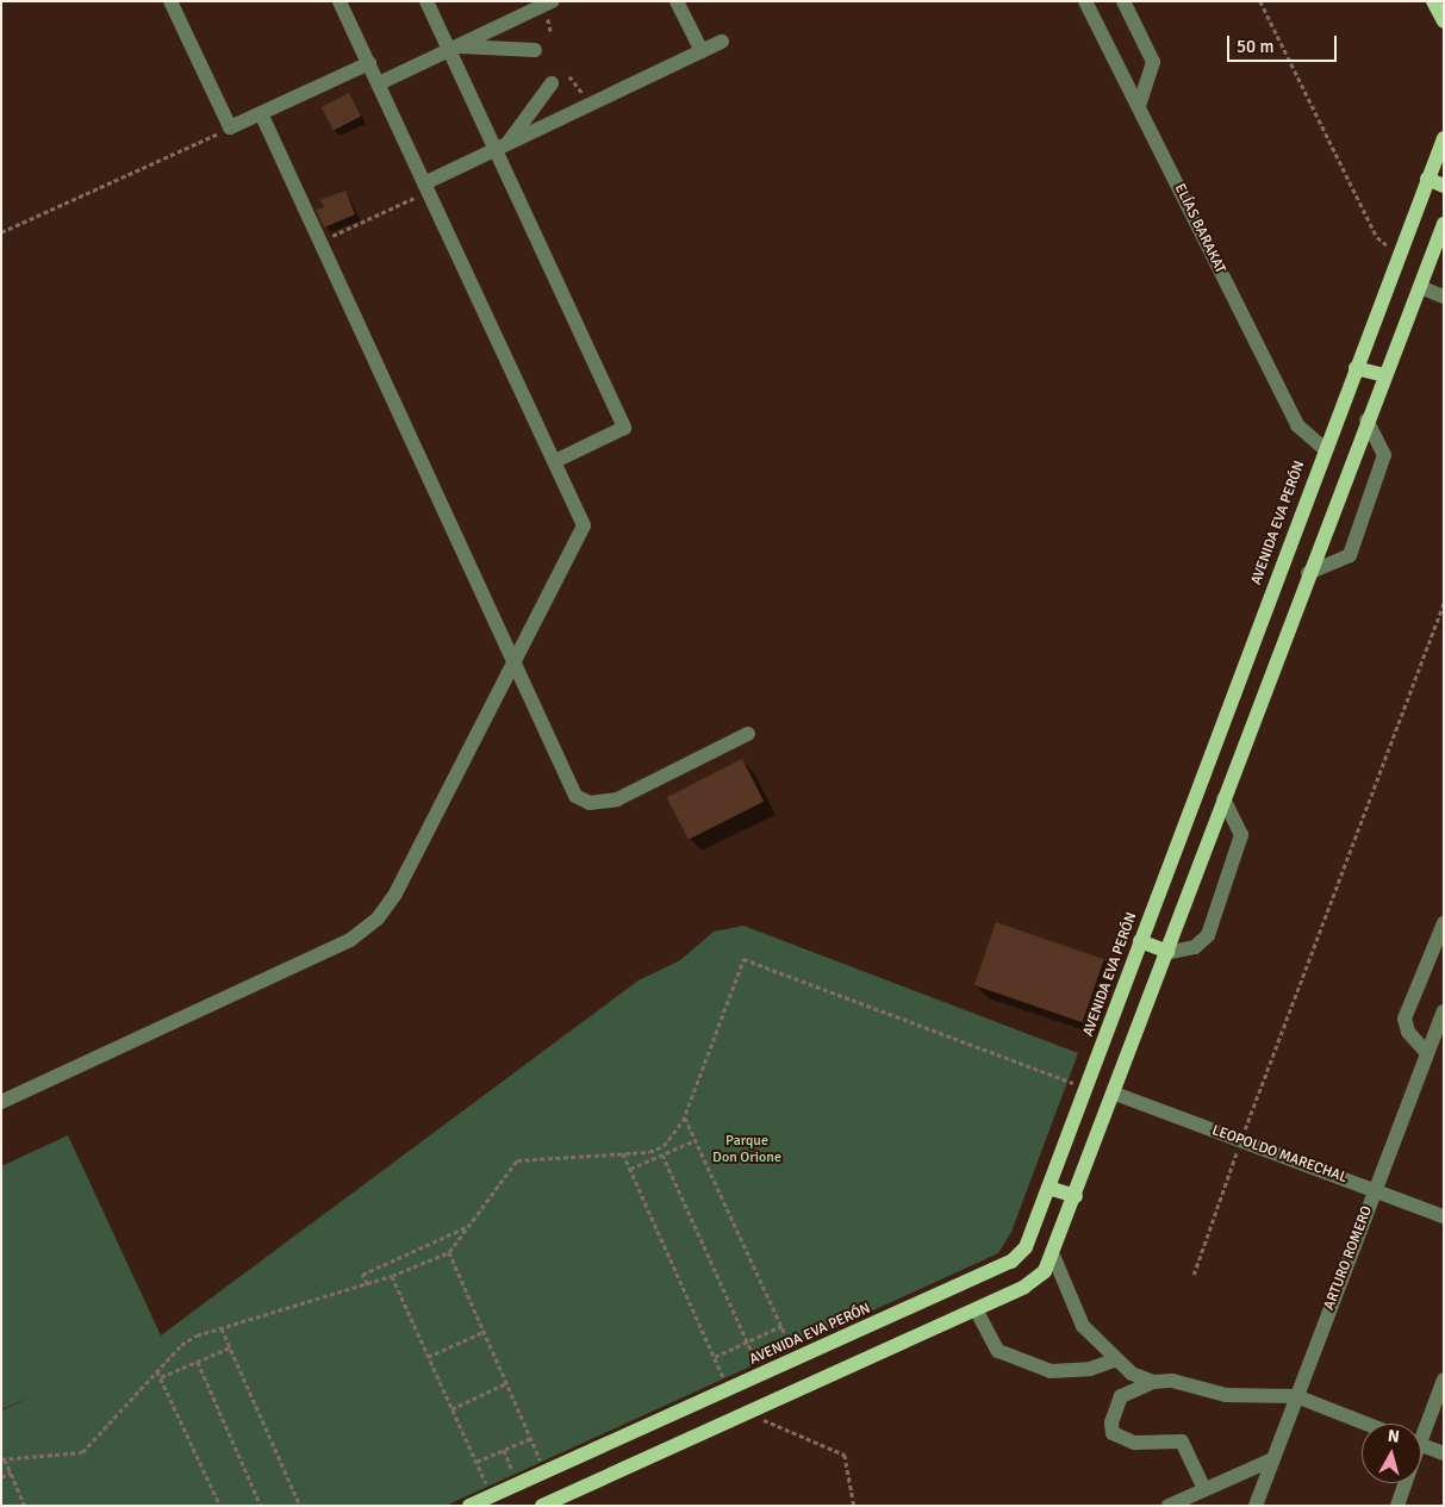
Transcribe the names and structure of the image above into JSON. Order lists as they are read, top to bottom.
{
  "streets": {
    "main road": ["AVENIDA EVA PERÓN"],
    "street": ["ELÍAS BARAKAT", "LEOPOLDO MARECHAL", "ARTURO ROMERO"]
  },
  "crossings": [
    ["ELÍAS BARAKAT", "AVENIDA EVA PERÓN"],
    ["LEOPOLDO MARECHAL", "ARTURO ROMERO"]
  ],
  "parks": ["Parque Don Orione"],
  "scale_bar": "50 m",
  "north": "top"
}
